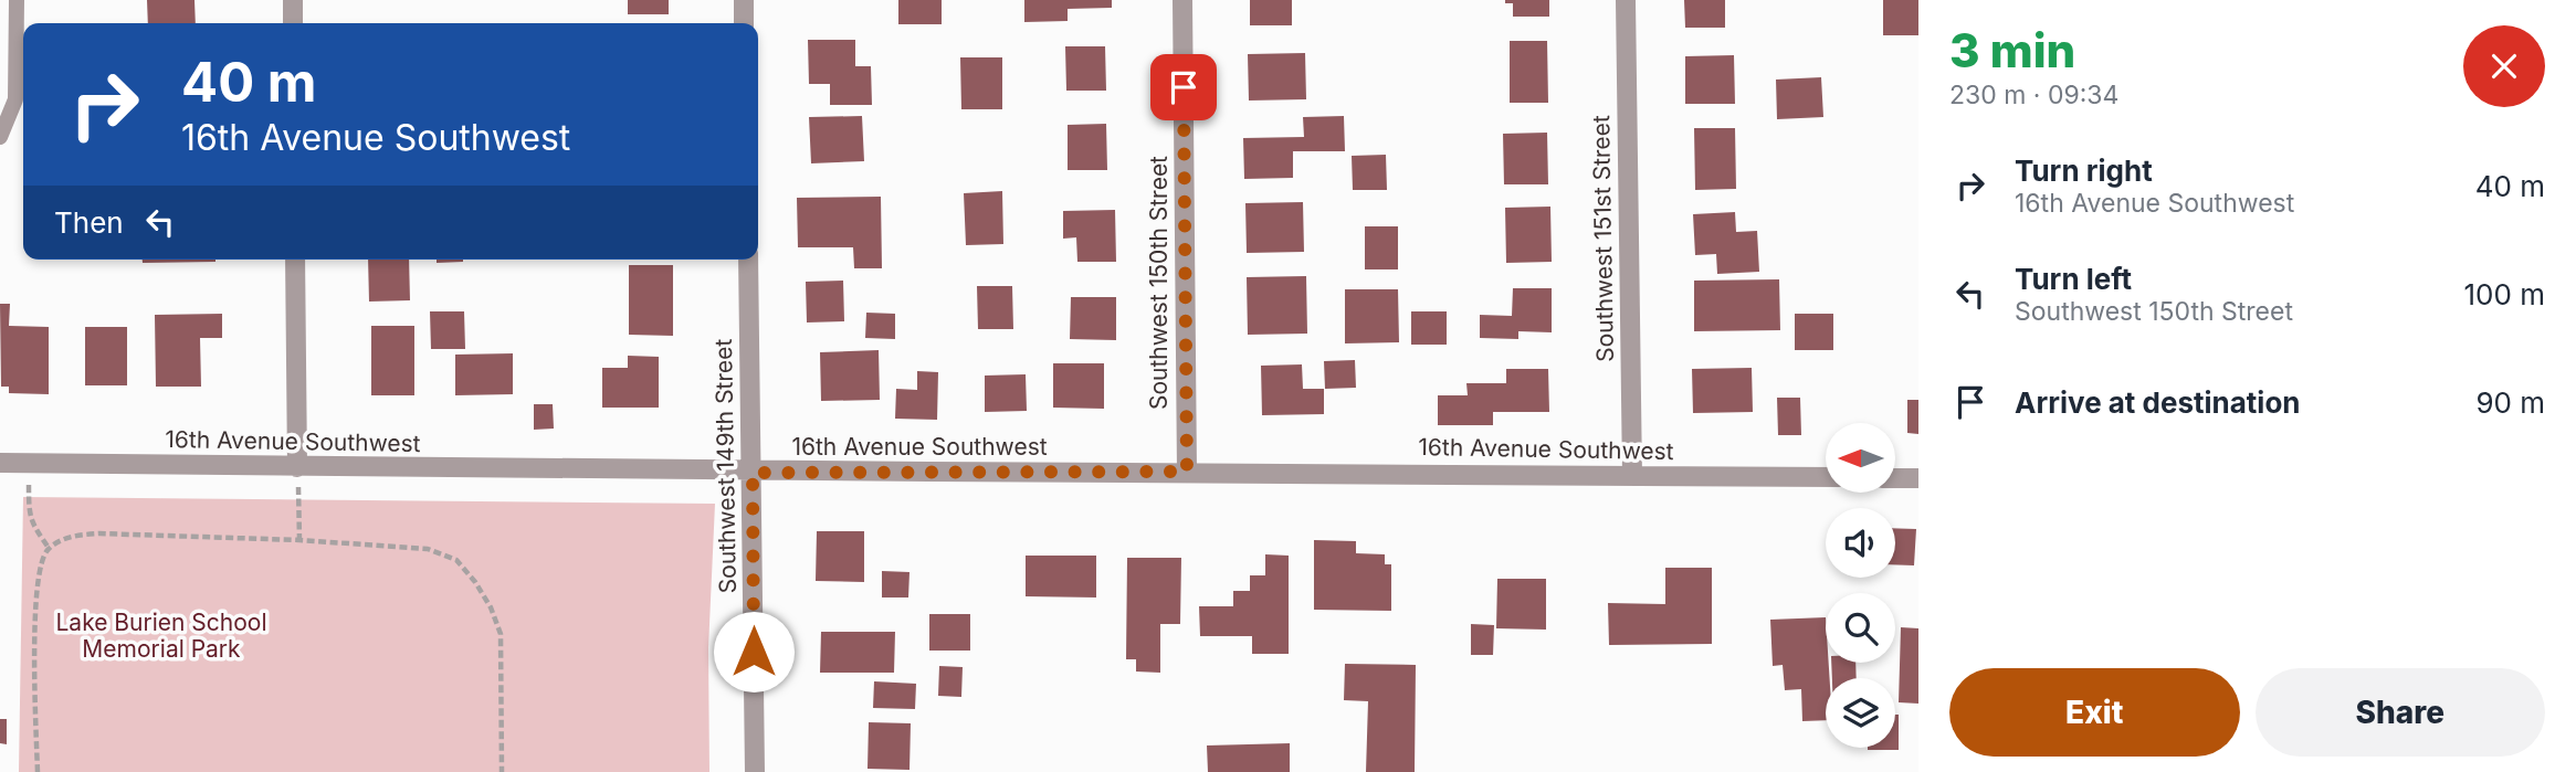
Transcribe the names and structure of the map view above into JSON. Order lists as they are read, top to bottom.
{
  "streets": {
    "street": [
      "Southwest 151st Street",
      "Southwest 150th Street",
      "16th Avenue Southwest",
      "Southwest 149th Street"
    ]
  },
  "crossings": [
    ["Southwest 151st Street", "16th Avenue Southwest"],
    ["Southwest 150th Street", "16th Avenue Southwest"],
    ["16th Avenue Southwest", "Southwest 149th Street"]
  ],
  "parks": ["Lake Burien School Memorial Park"],
  "north": "left",
  "page": {
    "heading": ["3 min", "230 m · 09:34"],
    "turn": ["40 m", "16th Avenue Southwest"],
    "list": [
      {
        "name": "Turn right",
        "note": "16th Avenue Southwest",
        "value": "40 m"
      },
      {
        "name": "Turn left",
        "note": "Southwest 150th Street",
        "value": "100 m"
      },
      {
        "name": "Arrive at destination",
        "value": "90 m"
      }
    ],
    "then": "Then",
    "buttons": ["Exit", "Share"]
  }
}
